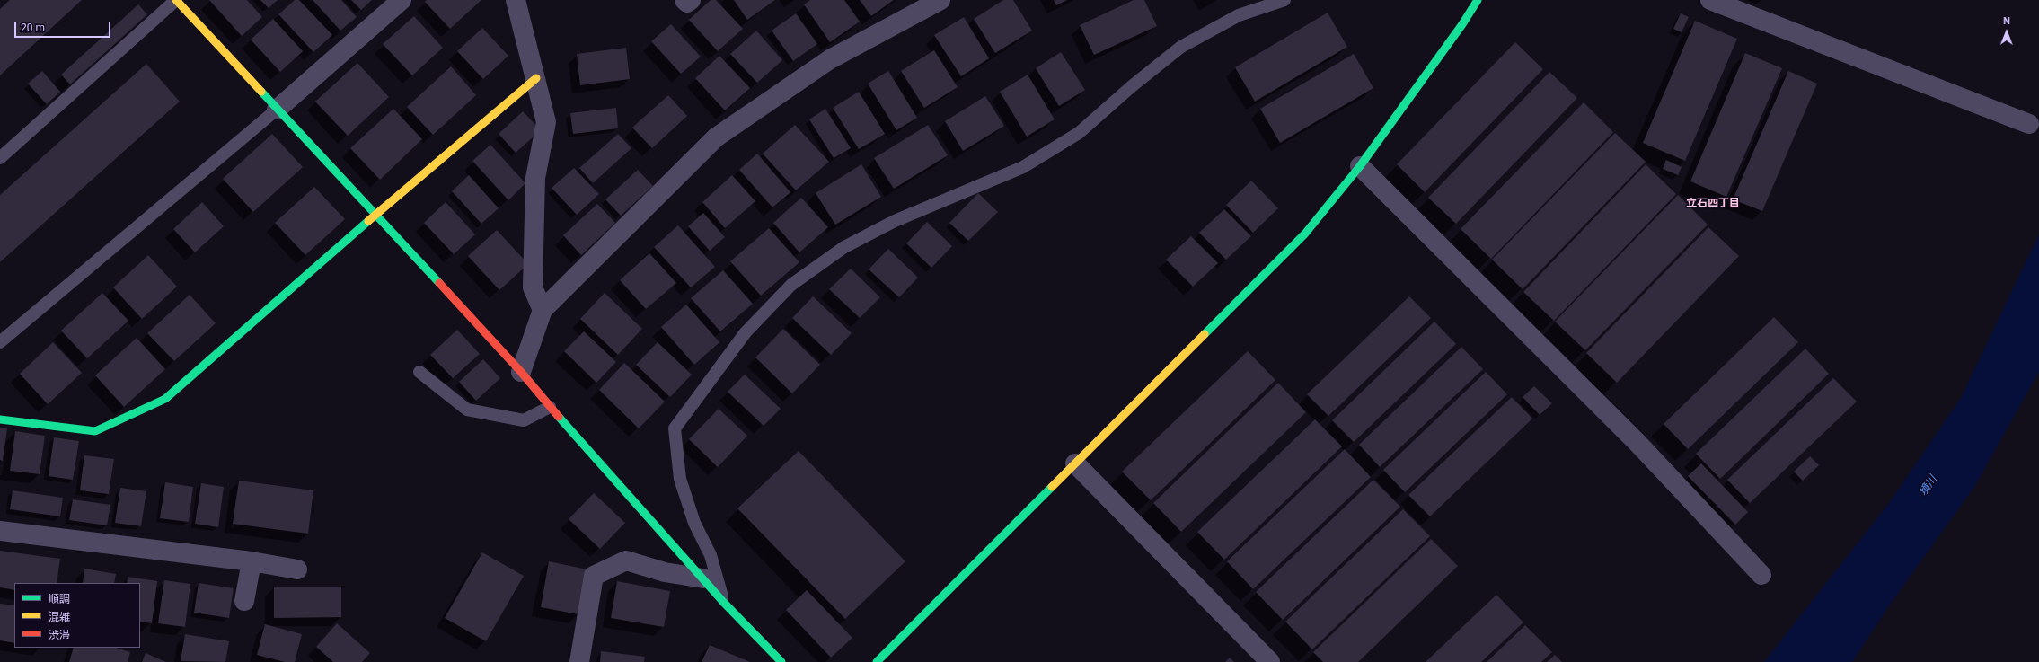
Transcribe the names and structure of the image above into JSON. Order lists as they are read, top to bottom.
{
  "districts": ["立石四丁目"],
  "water": ["境川"],
  "legend": ["順調", "混雑", "渋滞"],
  "scale_bar": "20 m",
  "north": "top"
}
